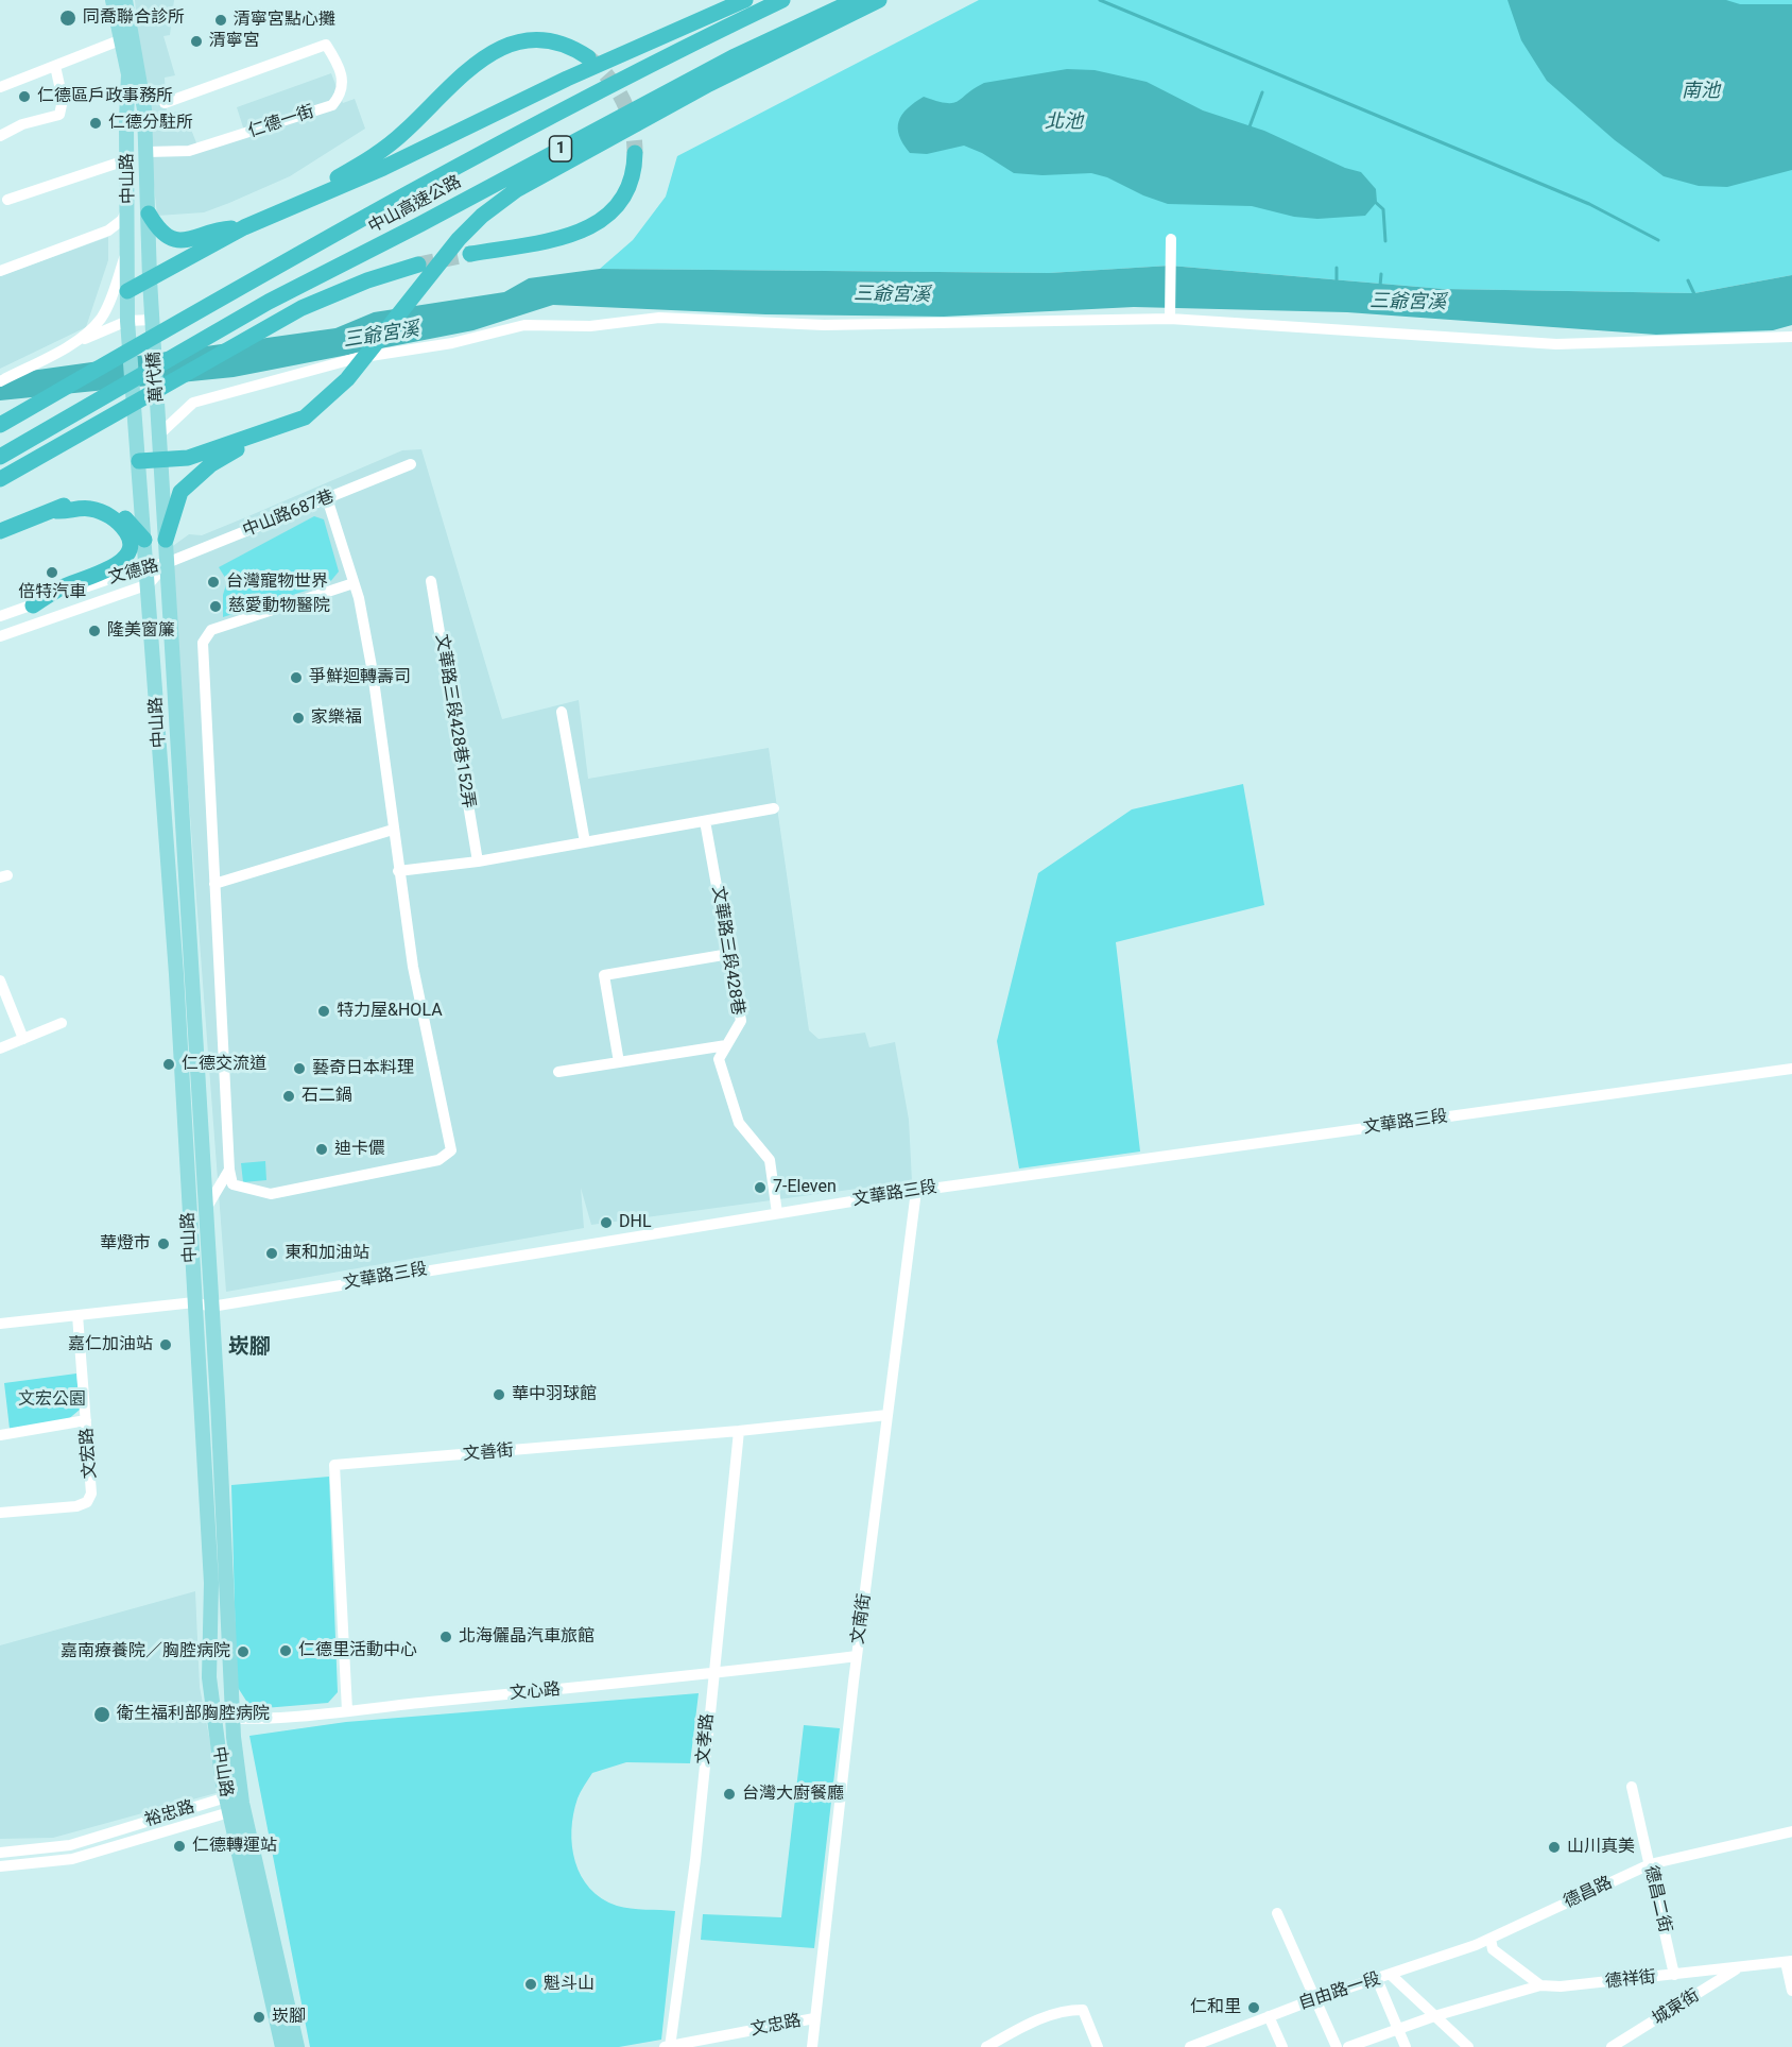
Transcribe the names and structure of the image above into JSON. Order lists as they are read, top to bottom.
{
  "streets": {
    "highway": ["1", "中山高速公路"],
    "main road": ["中山路", "萬代橋"],
    "street": [
      "仁德一街",
      "中山路687巷",
      "文德路",
      "文華路三段428巷152弄",
      "文華路三段428巷",
      "文華路三段",
      "文宏路",
      "文善街",
      "文南街",
      "文心路",
      "文孝路",
      "裕忠路",
      "德昌路",
      "德昌二街",
      "德祥街",
      "自由路一段",
      "城東街",
      "文忠路"
    ]
  },
  "crossings": [
    ["仁德一街", "中山路"],
    ["中山路", "萬代橋"],
    ["中山路", "中山路687巷"],
    ["中山路", "文德路"],
    ["中山路", "文華路三段"],
    ["中山路", "文心路"],
    ["中山路", "裕忠路"],
    ["中山路687巷", "文德路"],
    ["文華路三段428巷", "文華路三段"],
    ["文華路三段", "文宏路"],
    ["文華路三段", "文南街"],
    ["文善街", "文南街"],
    ["文善街", "文心路"],
    ["文善街", "文孝路"],
    ["文南街", "文心路"],
    ["文南街", "文忠路"],
    ["文心路", "文孝路"],
    ["文孝路", "文忠路"],
    ["德昌路", "德昌二街"],
    ["德昌路", "自由路一段"],
    ["德昌二街", "德祥街"],
    ["德祥街", "自由路一段"],
    ["德祥街", "城東街"]
  ],
  "districts": ["崁腳"],
  "water": ["南池", "北池", "三爺宮溪"],
  "parks": ["文宏公園"],
  "places": [
    "同喬聯合診所",
    "清寧宮點心攤",
    "清寧宮",
    "仁德區戶政事務所",
    "仁德分駐所",
    "倍特汽車",
    "台灣寵物世界",
    "慈愛動物醫院",
    "隆美窗簾",
    "爭鮮迴轉壽司",
    "家樂福",
    "特力屋&HOLA",
    "仁德交流道",
    "藝奇日本料理",
    "石二鍋",
    "迪卡儂",
    "7-Eleven",
    "DHL",
    "華燈市",
    "東和加油站",
    "嘉仁加油站",
    "華中羽球館",
    "北海儷晶汽車旅館",
    "仁德里活動中心",
    "嘉南療養院／胸腔病院",
    "衛生福利部胸腔病院",
    "台灣大廚餐廳",
    "仁德轉運站",
    "山川真美",
    "魁斗山",
    "仁和里",
    "崁腳"
  ]
}
